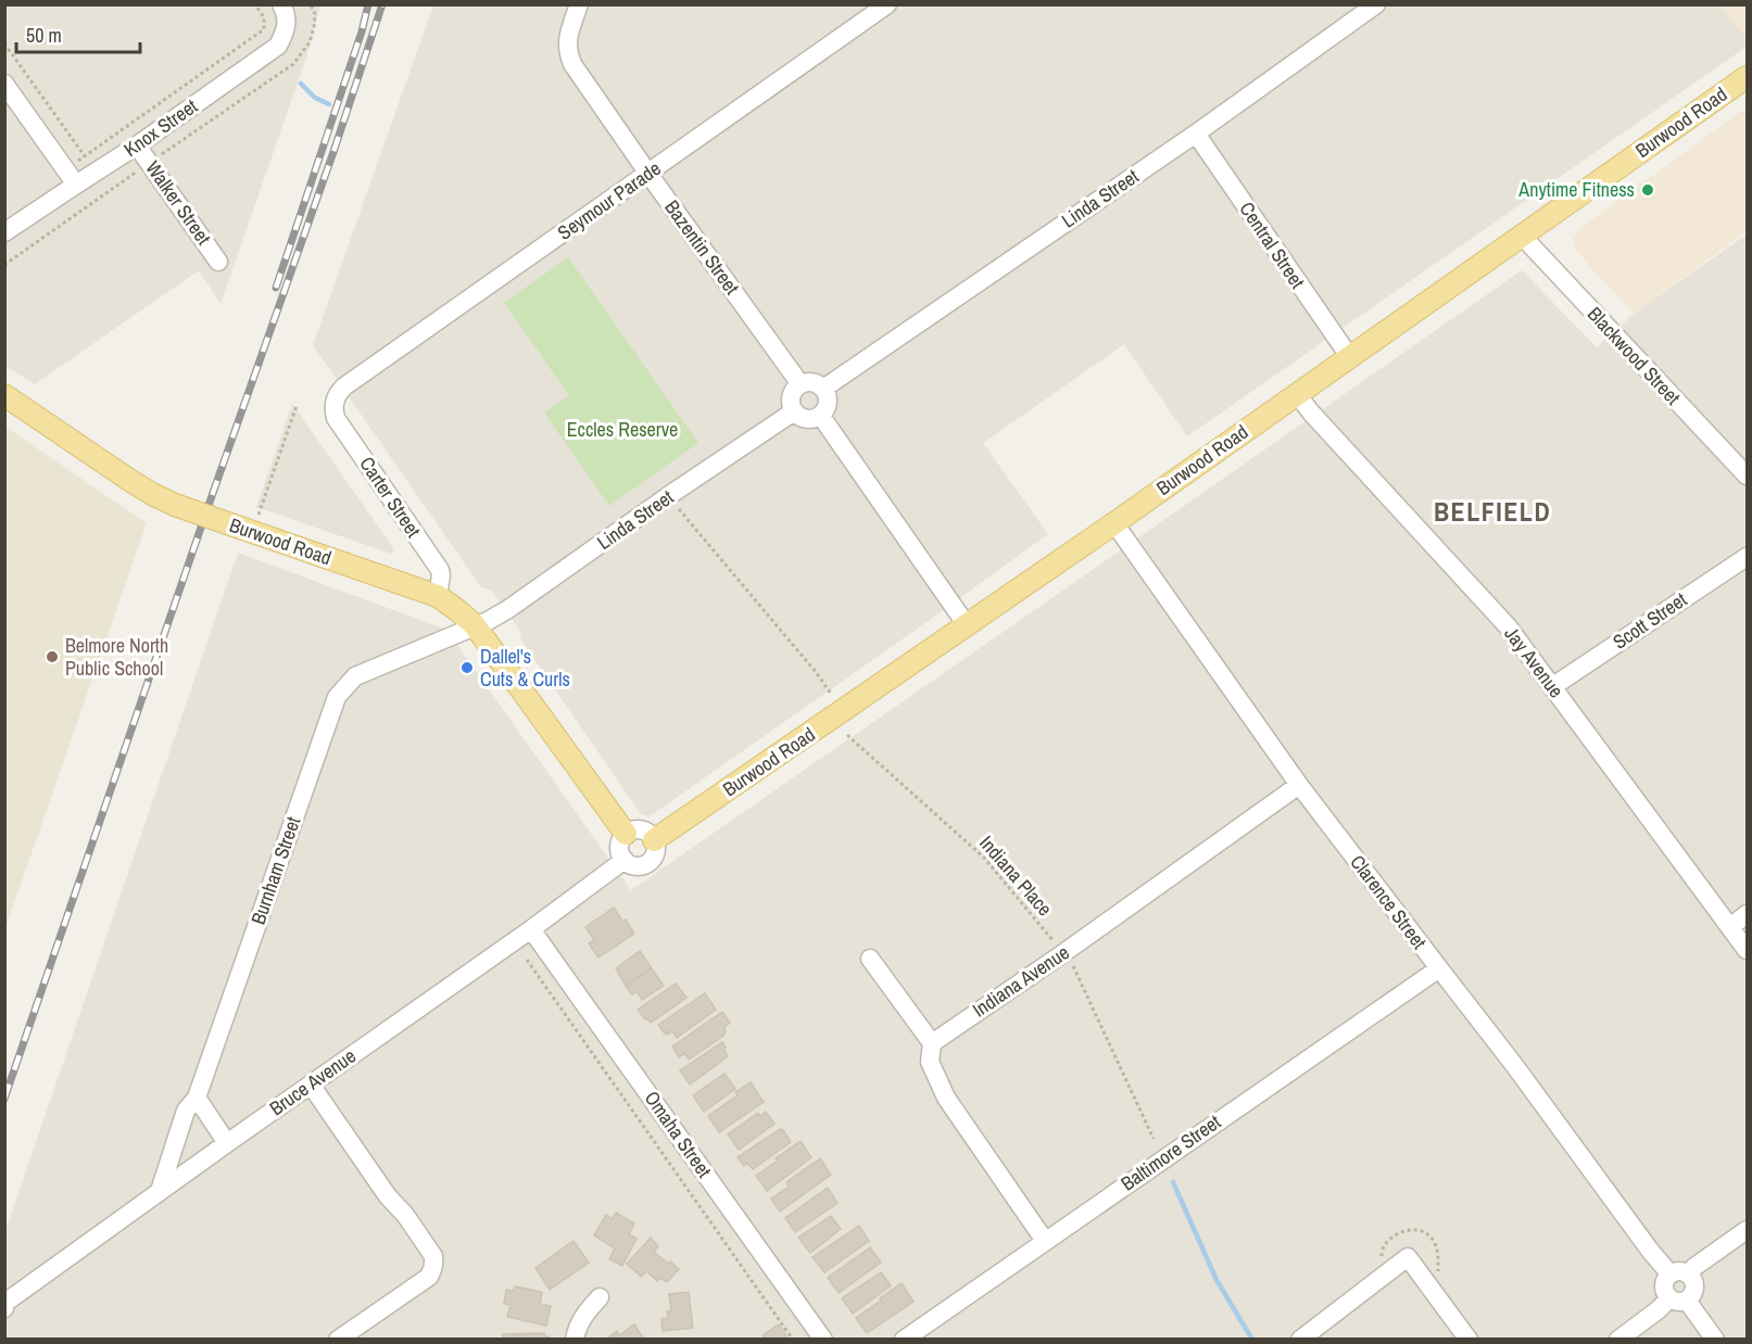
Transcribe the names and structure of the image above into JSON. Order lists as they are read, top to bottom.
{
  "streets": {
    "main road": ["Burwood Road"],
    "street": [
      "Knox Street",
      "Linda Street",
      "Seymour Parade",
      "Walker Street",
      "Central Street",
      "Bazentin Street",
      "Blackwood Street",
      "Carter Street",
      "Scott Street",
      "Jay Avenue",
      "Burnham Street",
      "Clarence Street",
      "Indiana Avenue",
      "Bruce Avenue",
      "Omaha Street",
      "Baltimore Street"
    ],
    "path": ["Indiana Place"]
  },
  "crossings": [
    ["Burwood Road", "Linda Street"],
    ["Burwood Road", "Central Street"],
    ["Burwood Road", "Blackwood Street"],
    ["Burwood Road", "Carter Street"],
    ["Burwood Road", "Jay Avenue"],
    ["Burwood Road", "Burnham Street"],
    ["Burwood Road", "Clarence Street"],
    ["Burwood Road", "Bruce Avenue"],
    ["Knox Street", "Walker Street"],
    ["Linda Street", "Central Street"],
    ["Linda Street", "Bazentin Street"],
    ["Linda Street", "Burnham Street"],
    ["Seymour Parade", "Bazentin Street"],
    ["Seymour Parade", "Carter Street"],
    ["Scott Street", "Jay Avenue"],
    ["Burnham Street", "Bruce Avenue"],
    ["Indiana Place", "Indiana Avenue"],
    ["Clarence Street", "Indiana Avenue"],
    ["Clarence Street", "Baltimore Street"],
    ["Bruce Avenue", "Omaha Street"]
  ],
  "districts": ["BELFIELD"],
  "parks": ["Eccles Reserve"],
  "places": ["Anytime Fitness", "Belmore North Public School", "Dallel's Cuts & Curls"],
  "scale_bar": "50 m"
}
